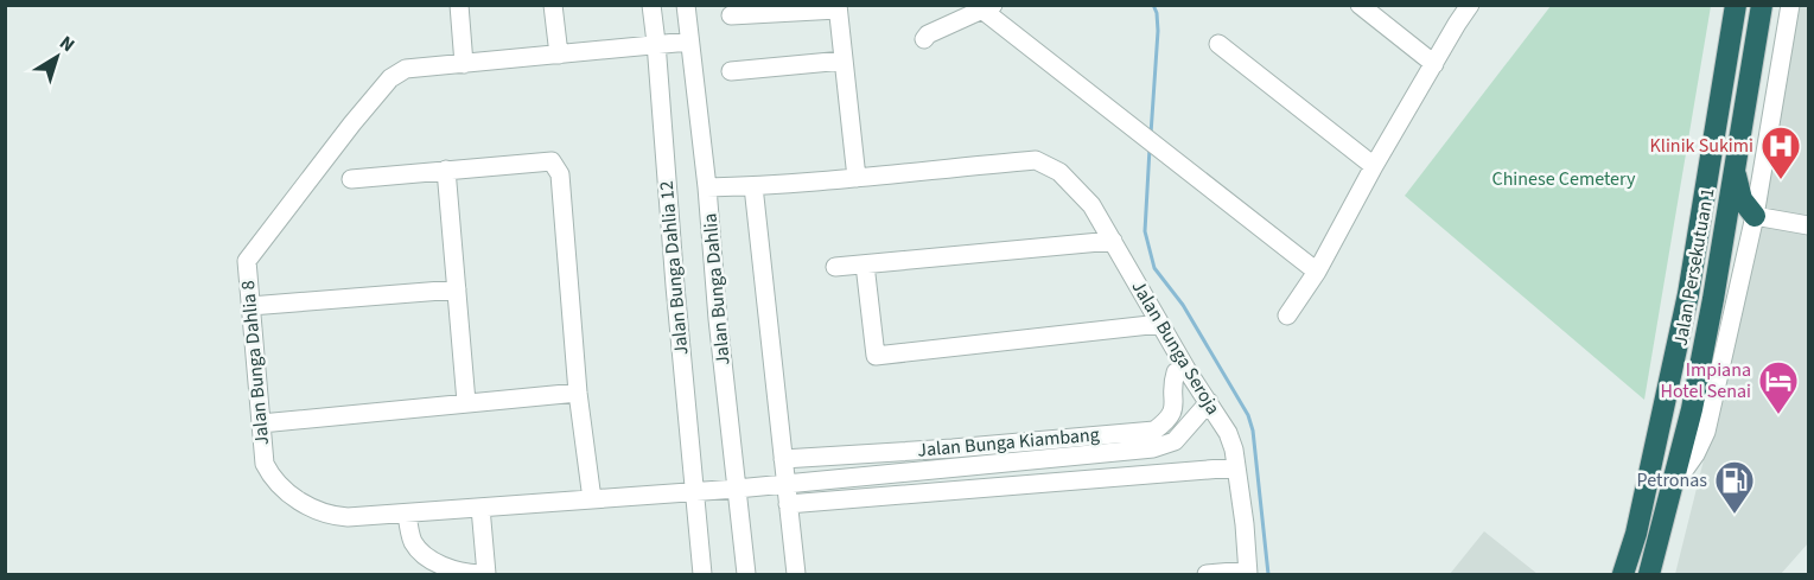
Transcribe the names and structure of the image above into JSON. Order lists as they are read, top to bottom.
{
  "streets": {
    "highway": ["Jalan Persekutuan 1"],
    "street": [
      "Jalan Bunga Dahlia 12",
      "Jalan Bunga Dahlia",
      "Jalan Bunga Seroja",
      "Jalan Bunga Dahlia 8",
      "Jalan Bunga Kiambang"
    ]
  },
  "crossings": [
    ["Jalan Bunga Dahlia 12", "Jalan Bunga Dahlia 8"],
    ["Jalan Bunga Dahlia", "Jalan Bunga Dahlia 8"],
    ["Jalan Bunga Seroja", "Jalan Bunga Dahlia 8"],
    ["Jalan Bunga Seroja", "Jalan Bunga Kiambang"]
  ],
  "parks": ["Chinese Cemetery"],
  "places": {
    "hospital": ["Klinik Sukimi"],
    "hotel": ["Impiana Hotel Senai"],
    "fuel station": ["Petronas"]
  },
  "north": "top right"
}
